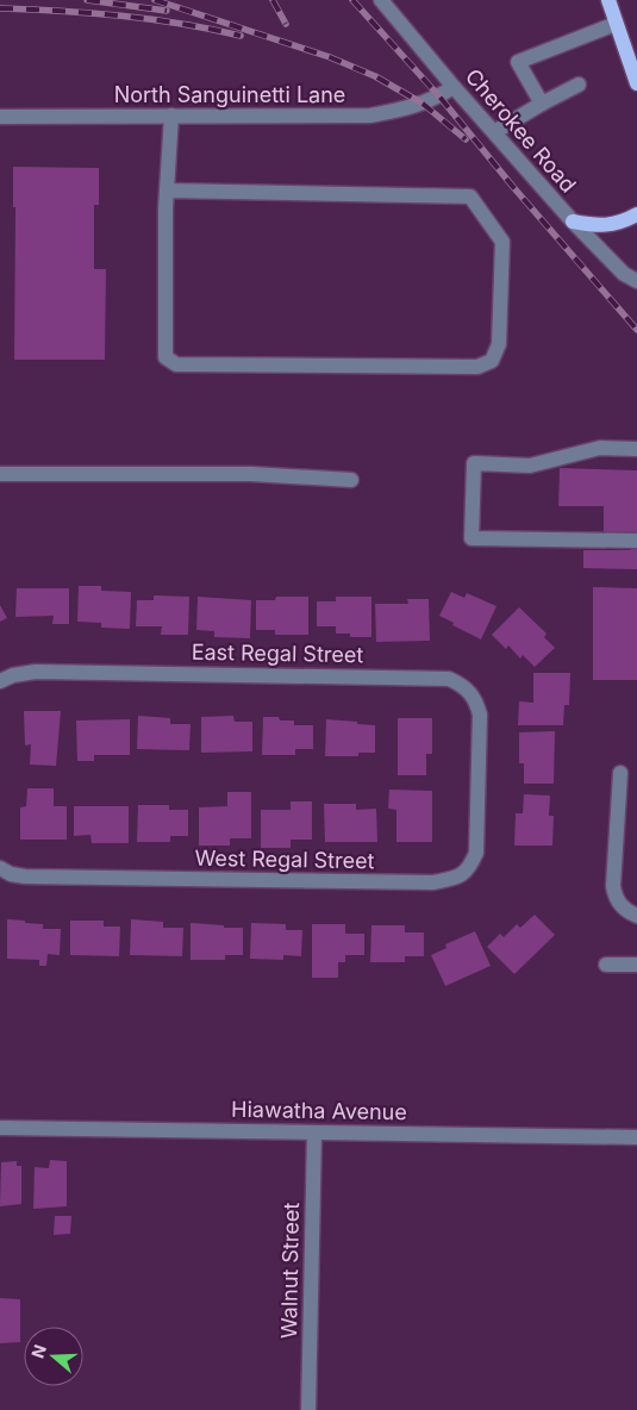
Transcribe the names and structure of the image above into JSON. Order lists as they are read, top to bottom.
{
  "streets": {
    "street": [
      "North Sanguinetti Lane",
      "Cherokee Road",
      "East Regal Street",
      "West Regal Street",
      "Hiawatha Avenue",
      "Walnut Street"
    ]
  },
  "crossings": [
    ["North Sanguinetti Lane", "Cherokee Road"],
    ["East Regal Street", "West Regal Street"],
    ["Hiawatha Avenue", "Walnut Street"]
  ],
  "north": "left"
}
